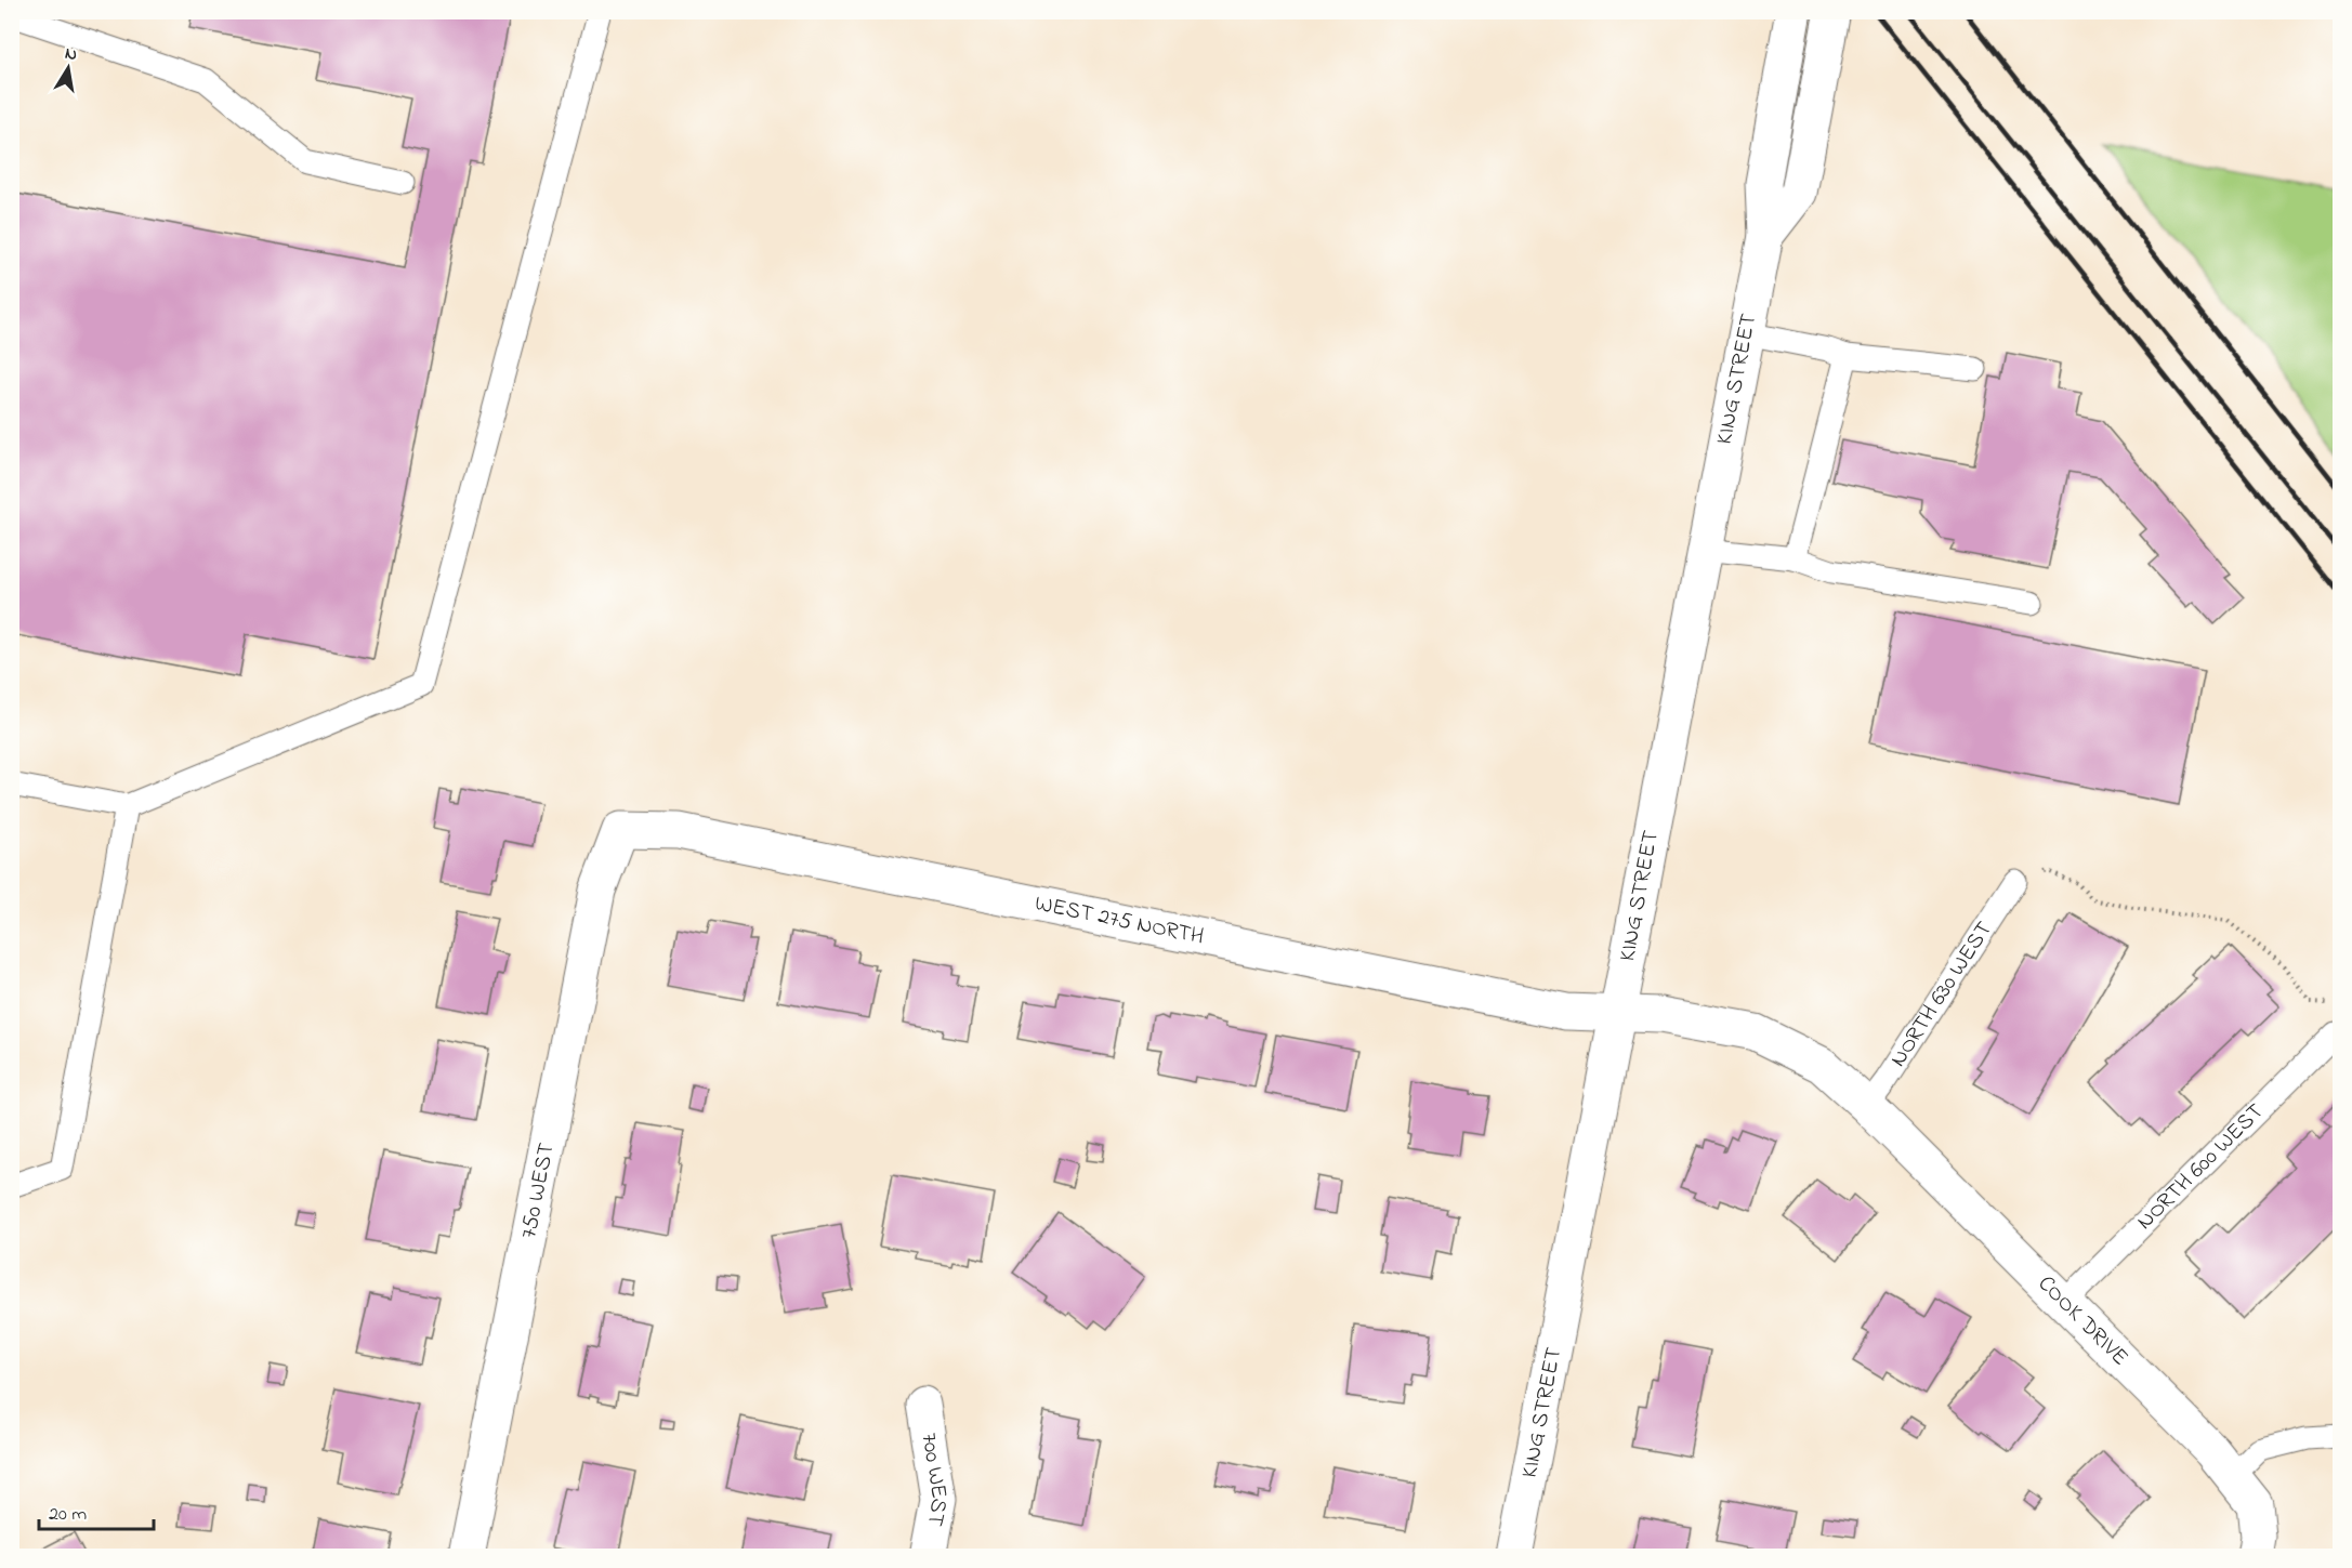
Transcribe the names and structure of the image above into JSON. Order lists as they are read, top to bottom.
{
  "streets": {
    "street": [
      "KING STREET",
      "WEST 275 NORTH",
      "750 WEST",
      "COOK DRIVE",
      "700 WEST"
    ],
    "lane": ["NORTH 630 WEST", "NORTH 600 WEST"]
  },
  "crossings": [
    ["KING STREET", "WEST 275 NORTH"],
    ["WEST 275 NORTH", "NORTH 630 WEST"],
    ["WEST 275 NORTH", "750 WEST"],
    ["WEST 275 NORTH", "COOK DRIVE"],
    ["NORTH 630 WEST", "COOK DRIVE"],
    ["NORTH 600 WEST", "COOK DRIVE"]
  ],
  "scale_bar": "20 m",
  "north": "top"
}
